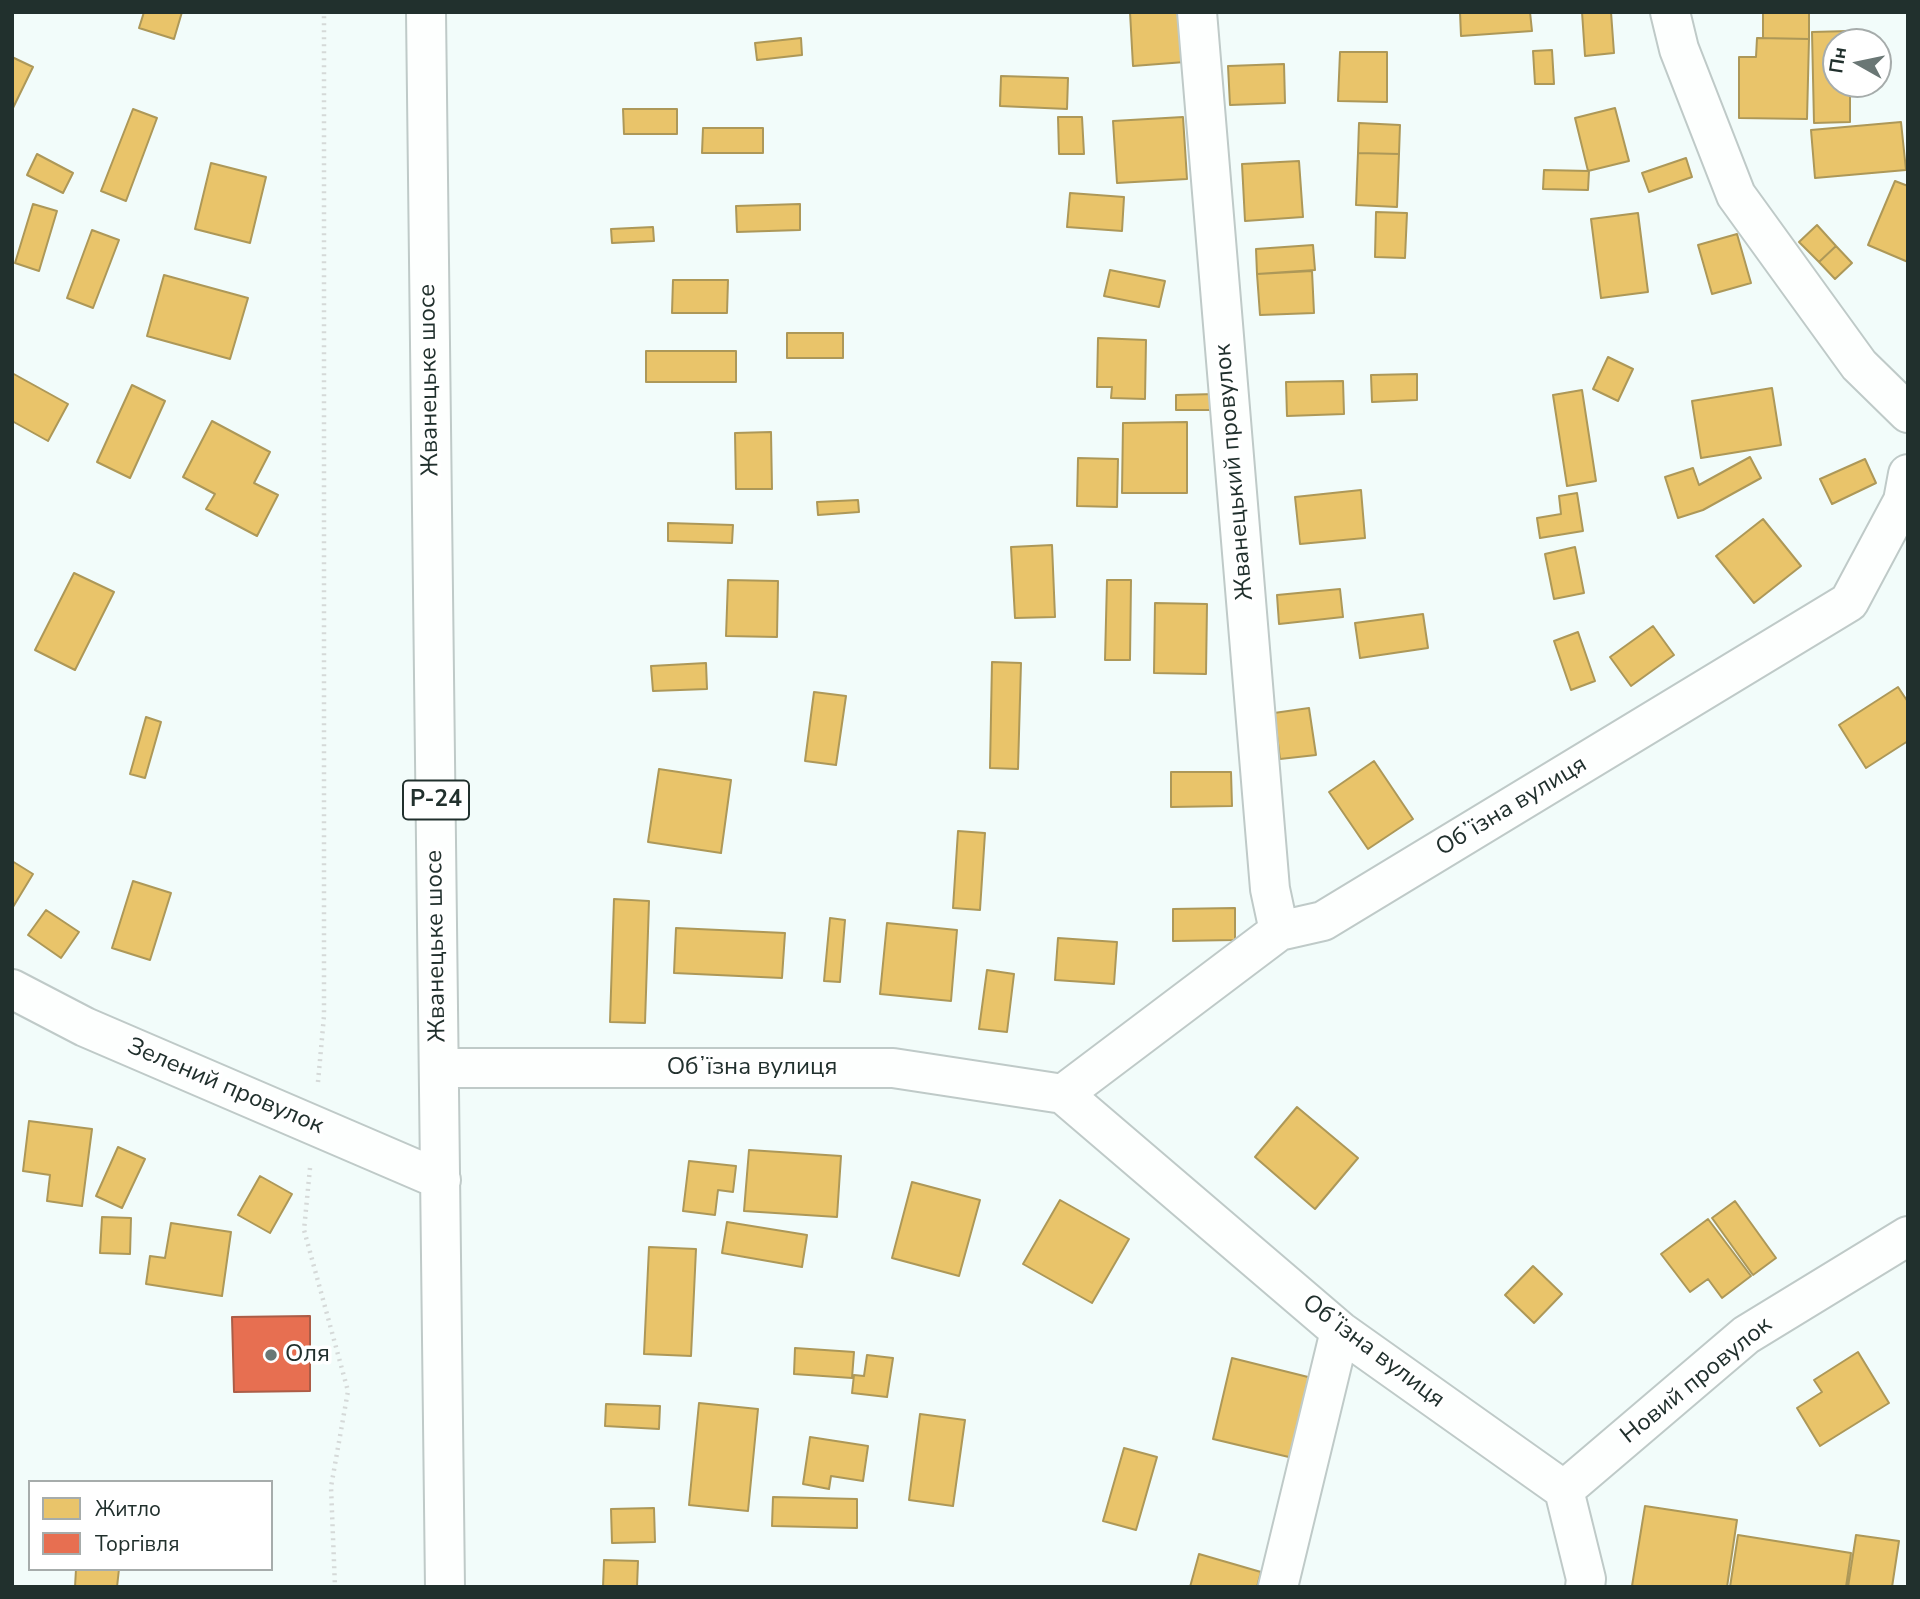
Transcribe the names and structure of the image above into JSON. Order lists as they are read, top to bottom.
{
  "streets": {
    "street": [
      "Жванецьке шосе",
      "Жванецький провулок",
      "Р-24",
      "Обʼїзна вулиця",
      "Зелений провулок",
      "Новий провулок"
    ]
  },
  "crossings": [
    ["Жванецьке шосе", "Обʼїзна вулиця"],
    ["Жванецьке шосе", "Зелений провулок"],
    ["Жванецький провулок", "Обʼїзна вулиця"],
    ["Обʼїзна вулиця", "Новий провулок"]
  ],
  "places": ["Оля"],
  "legend": ["Житло", "Торгівля"],
  "north": "left"
}
